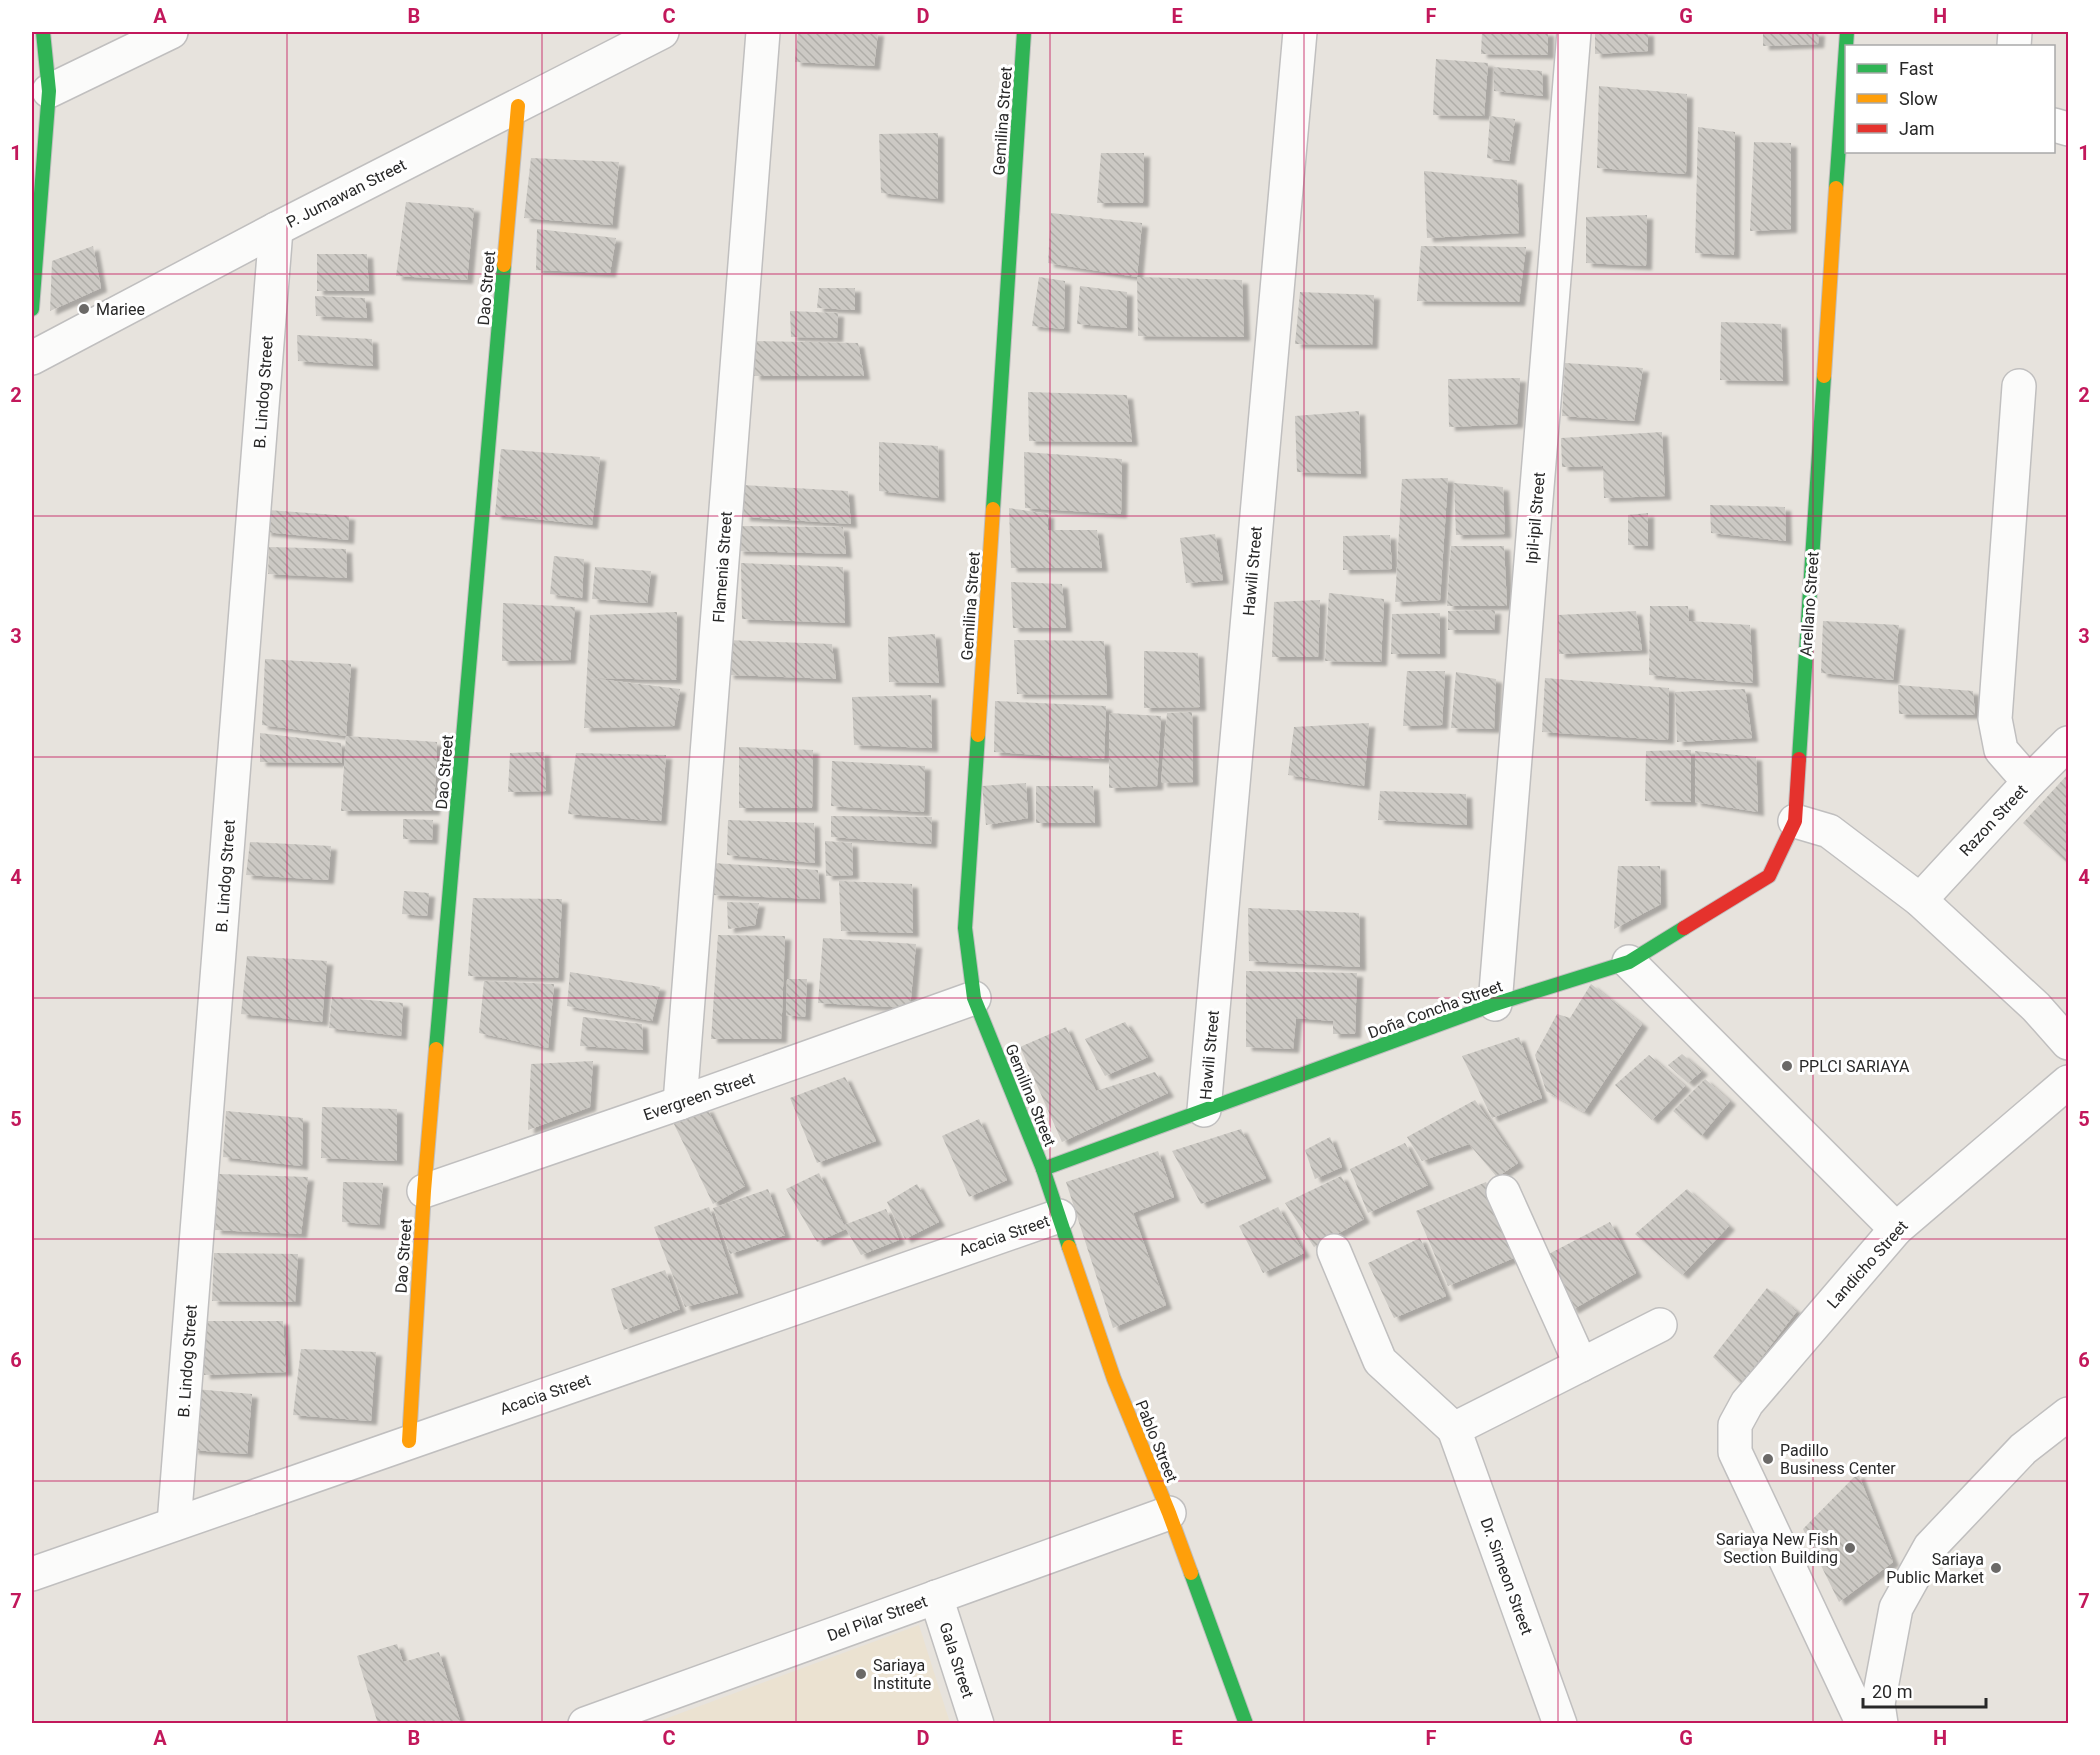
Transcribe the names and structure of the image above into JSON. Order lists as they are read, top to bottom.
{
  "streets": {
    "street": [
      "Gemilina Street",
      "P. Jumawan Street",
      "Dao Street",
      "B. Lindog Street",
      "Ipil-ipil Street",
      "Flamenia Street",
      "Hawili Street",
      "Arellano Street",
      "Razon Street",
      "Doña Concha Street",
      "Evergreen Street",
      "Acacia Street",
      "Landicho Street",
      "Pablo Street",
      "Dr. Simeon Street",
      "Del Pilar Street",
      "Gala Street"
    ]
  },
  "crossings": [
    ["Gemilina Street", "Doña Concha Street"],
    ["Gemilina Street", "Evergreen Street"],
    ["Gemilina Street", "Pablo Street"],
    ["P. Jumawan Street", "Dao Street"],
    ["P. Jumawan Street", "B. Lindog Street"],
    ["Dao Street", "Evergreen Street"],
    ["Dao Street", "Acacia Street"],
    ["B. Lindog Street", "Acacia Street"],
    ["Ipil-ipil Street", "Doña Concha Street"],
    ["Flamenia Street", "Evergreen Street"],
    ["Hawili Street", "Doña Concha Street"],
    ["Arellano Street", "Doña Concha Street"],
    ["Doña Concha Street", "Pablo Street"],
    ["Acacia Street", "Pablo Street"],
    ["Pablo Street", "Del Pilar Street"],
    ["Del Pilar Street", "Gala Street"]
  ],
  "places": [
    "Mariee",
    "PPLCI SARIAYA",
    "Padillo Business Center",
    "Sariaya New Fish Section Building",
    "Sariaya Public Market",
    "Sariaya Institute"
  ],
  "legend": ["Fast", "Slow", "Jam"],
  "scale_bar": "20 m",
  "grid": {
    "columns": [
      "A",
      "B",
      "C",
      "D",
      "E",
      "F",
      "G",
      "H"
    ],
    "rows": [
      "1",
      "2",
      "3",
      "4",
      "5",
      "6",
      "7"
    ]
  }
}
